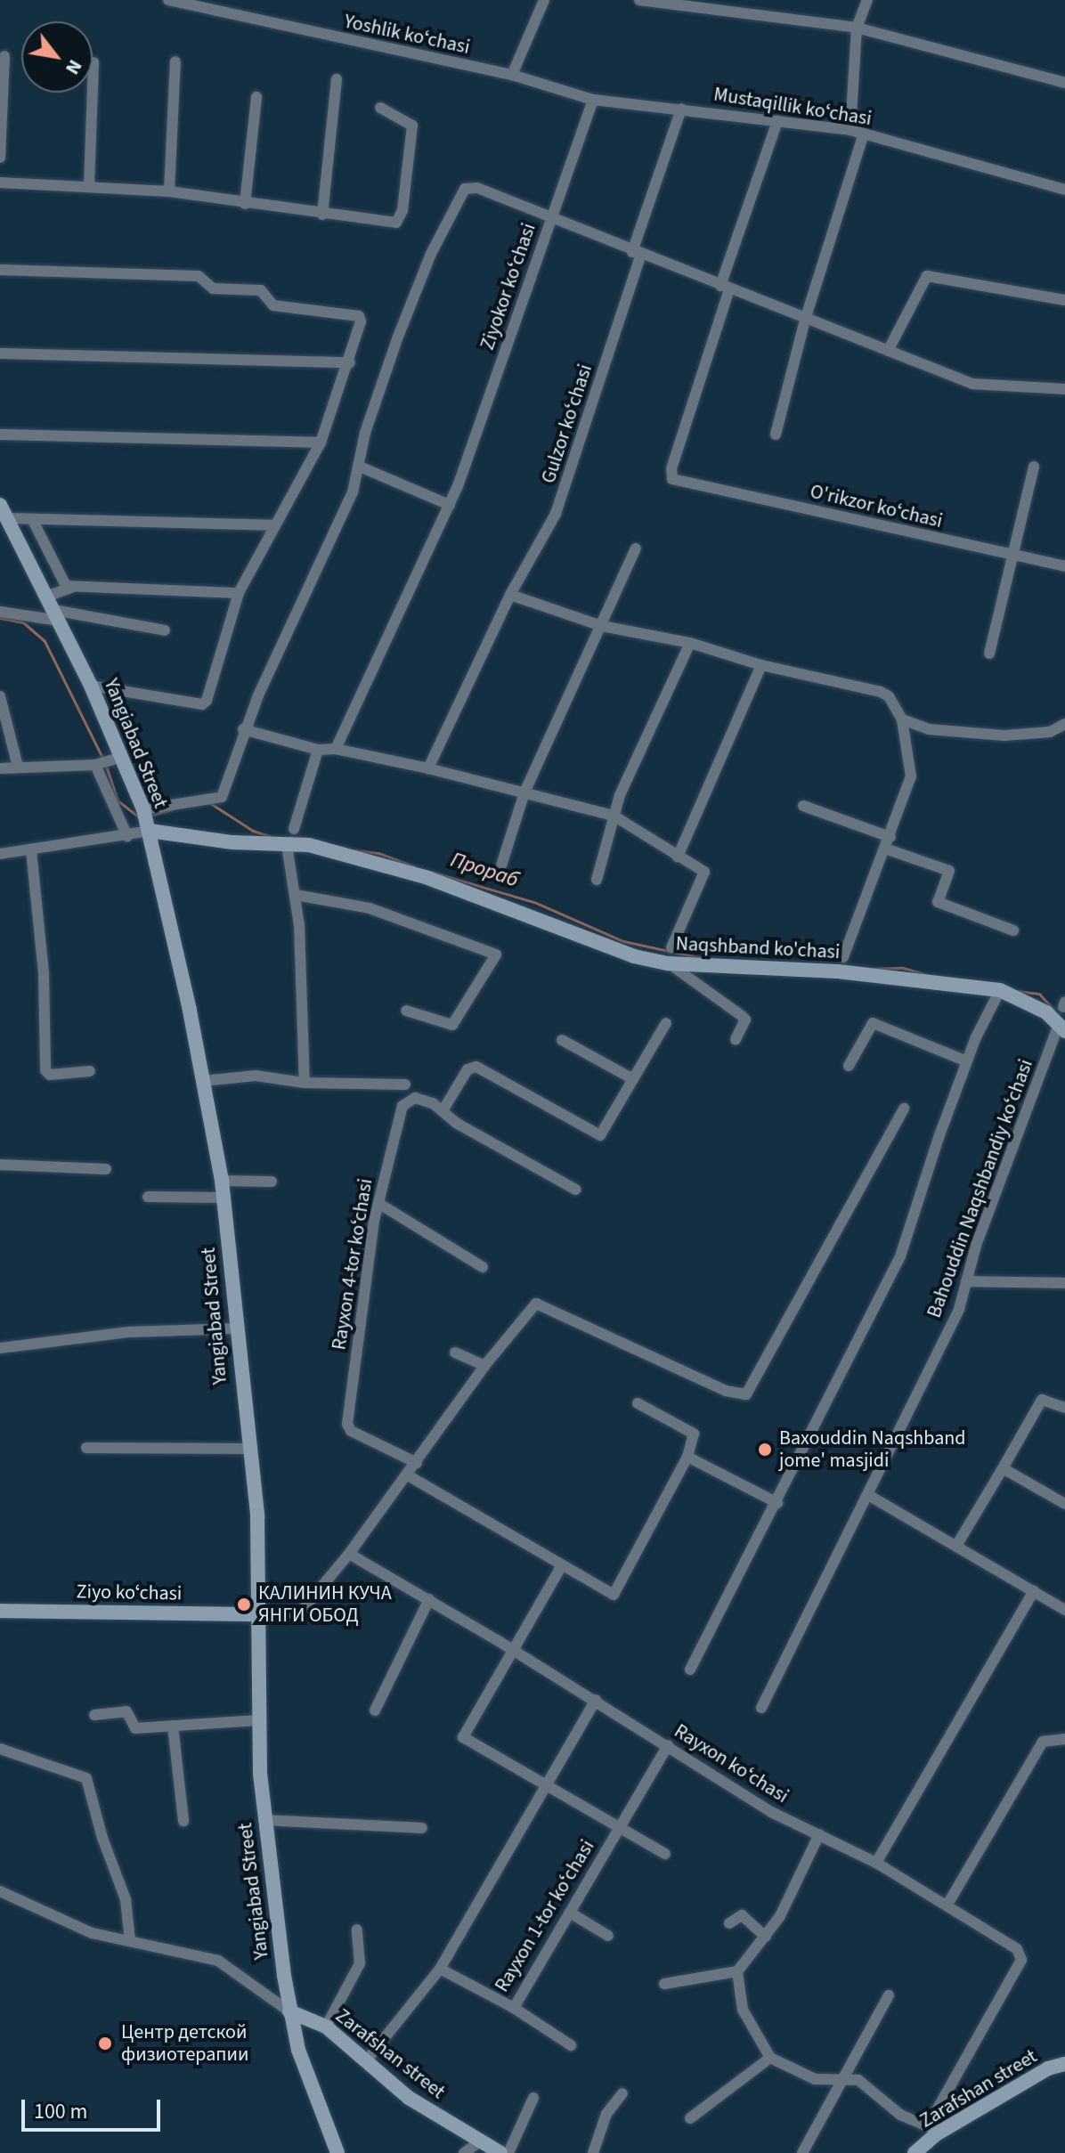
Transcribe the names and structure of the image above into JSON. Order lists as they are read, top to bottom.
{
  "streets": {
    "street": [
      "Yoshlik koʻchasi",
      "Mustaqillik koʻchasi",
      "Ziyokor koʻchasi",
      "Gulzor koʻchasi",
      "O'rikzor koʻchasi",
      "Yangiabad Street",
      "Naqshband ko'chasi",
      "Bahouddin Naqshbandiy koʻchasi",
      "Rayxon 4-tor koʻchasi",
      "Ziyo koʻchasi",
      "Rayxon koʻchasi",
      "Rayxon 1-tor koʻchasi",
      "Zarafshan street"
    ]
  },
  "crossings": [
    ["Yoshlik koʻchasi", "Mustaqillik koʻchasi"],
    ["Mustaqillik koʻchasi", "Gulzor koʻchasi"],
    ["Ziyokor koʻchasi", "Gulzor koʻchasi"],
    ["Ziyokor koʻchasi", "O'rikzor koʻchasi"],
    ["Yangiabad Street", "Naqshband ko'chasi"],
    ["Yangiabad Street", "Ziyo koʻchasi"],
    ["Yangiabad Street", "Zarafshan street"],
    ["Naqshband ko'chasi", "Bahouddin Naqshbandiy koʻchasi"],
    ["Rayxon koʻchasi", "Rayxon 1-tor koʻchasi"],
    ["Rayxon koʻchasi", "Zarafshan street"]
  ],
  "water": ["Прораб"],
  "places": ["Baxouddin Naqshband jome' masjidi", "КАЛИНИН КУЧА ЯНГИ ОБОД", "Центр детской физиотерапии"],
  "scale_bar": "100 m",
  "north": "bottom right"
}
